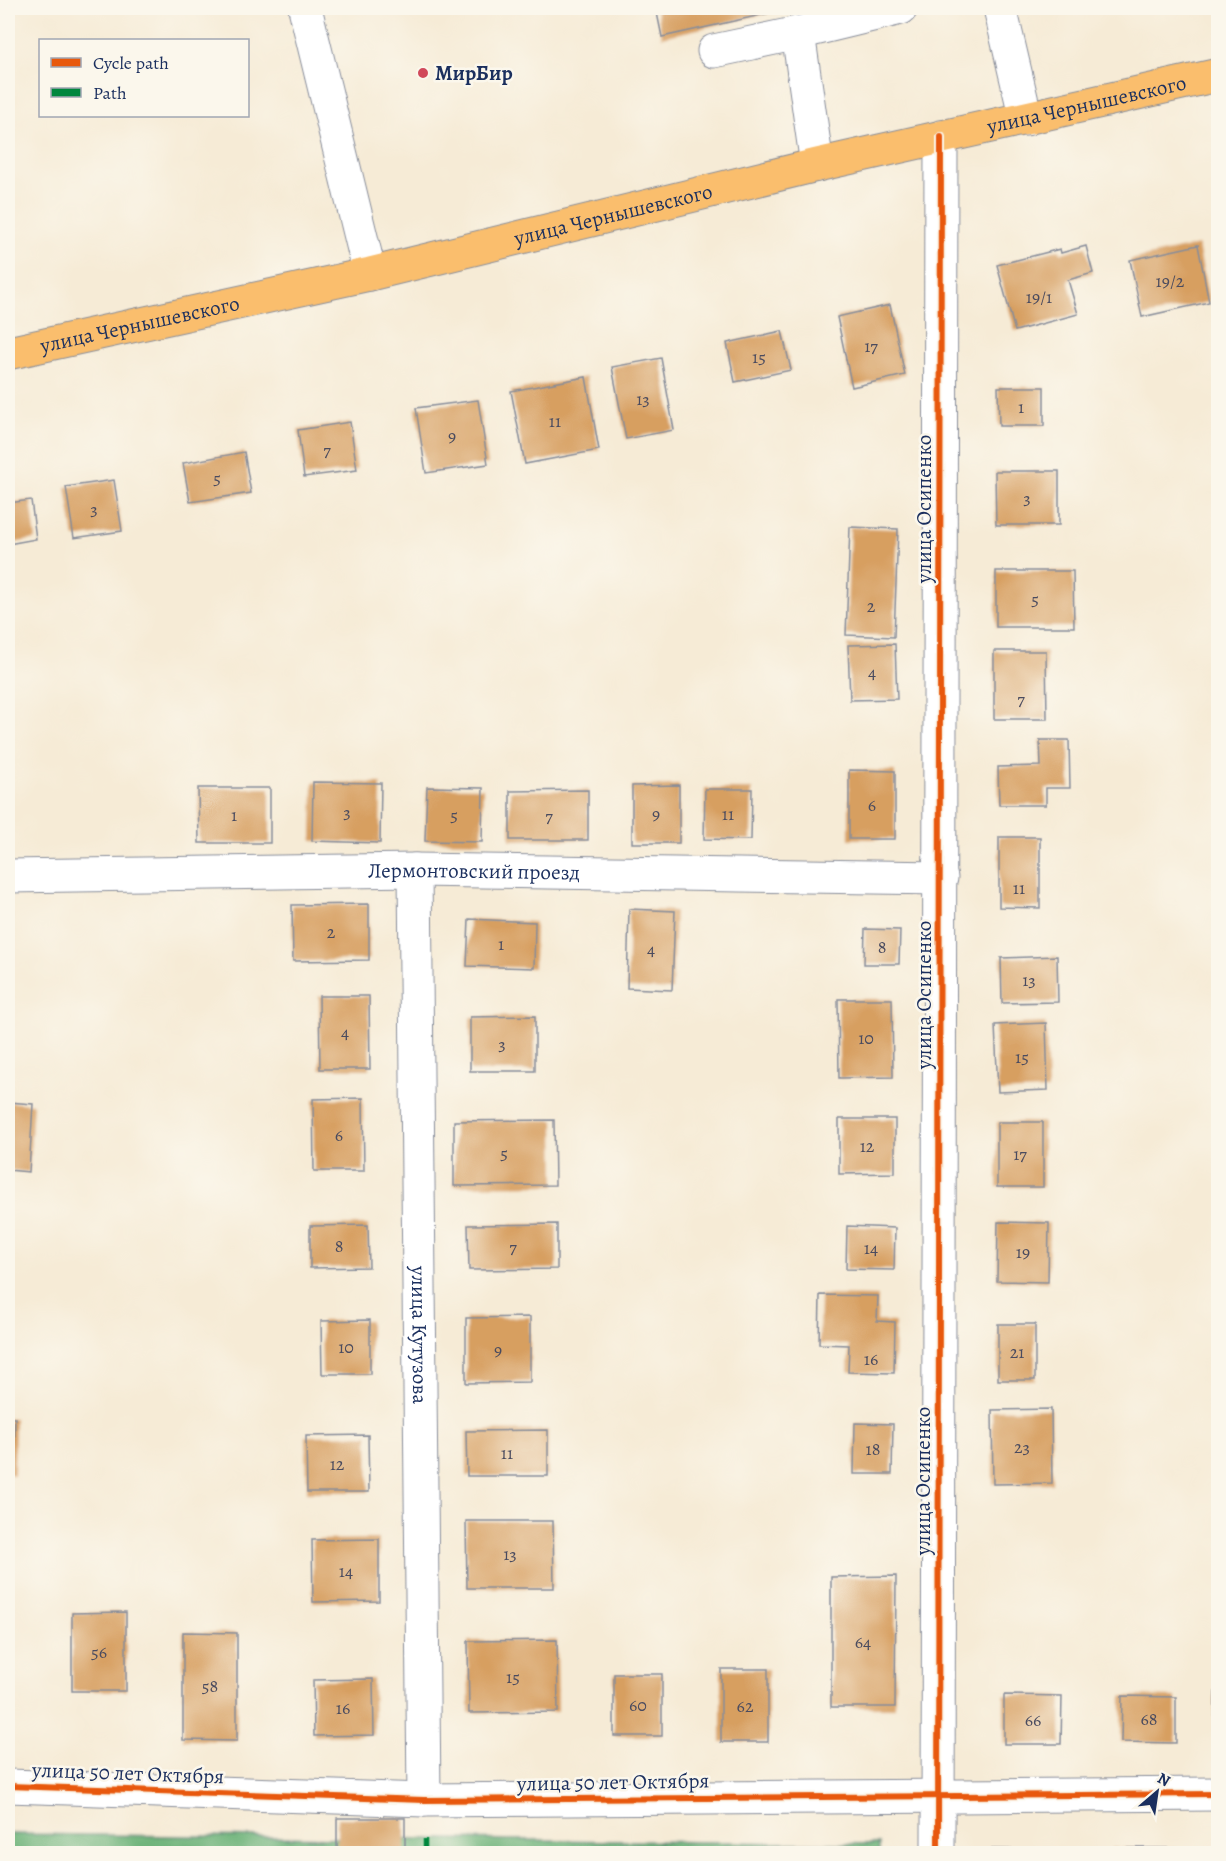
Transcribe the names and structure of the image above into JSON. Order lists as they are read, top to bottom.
{
  "streets": {
    "main road": ["улица Чернышевского"],
    "street": [
      "улица Осипенко",
      "Лермонтовский проезд",
      "улица Кутузова",
      "улица 50 лет Октября"
    ]
  },
  "crossings": [
    ["улица Чернышевского", "улица Осипенко"],
    ["улица Осипенко", "Лермонтовский проезд"],
    ["улица Осипенко", "улица 50 лет Октября"],
    ["Лермонтовский проезд", "улица Кутузова"],
    ["улица Кутузова", "улица 50 лет Октября"]
  ],
  "places": ["МирБир"],
  "house_numbers": [
    "19/2",
    "19/1",
    "17",
    "15",
    "13",
    "1",
    "11",
    "9",
    "7",
    "5",
    "3",
    "3",
    "5",
    "2",
    "4",
    "7",
    "6",
    "3",
    "9",
    "11",
    "1",
    "5",
    "7",
    "11",
    "2",
    "1",
    "8",
    "4",
    "13",
    "4",
    "10",
    "3",
    "15",
    "6",
    "12",
    "5",
    "17",
    "8",
    "7",
    "14",
    "19",
    "10",
    "9",
    "21",
    "16",
    "23",
    "18",
    "11",
    "12",
    "13",
    "14",
    "64",
    "56",
    "15",
    "58",
    "60",
    "62",
    "16",
    "68",
    "66"
  ],
  "legend": ["Cycle path", "Path"],
  "north": "top right"
}
